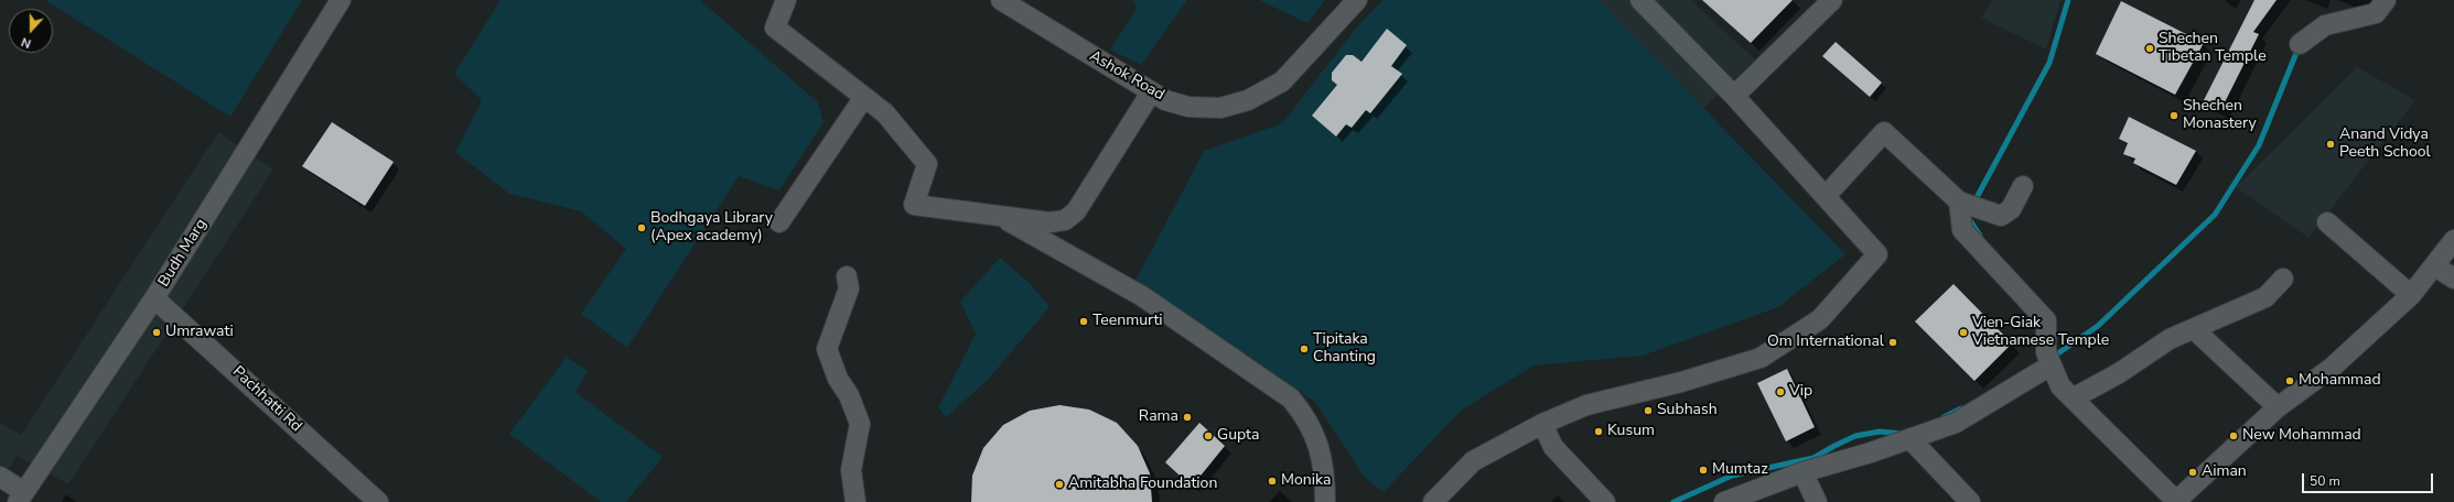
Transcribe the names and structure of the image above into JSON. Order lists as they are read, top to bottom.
{
  "streets": {
    "street": ["Ashok Road", "Budh Marg", "Pachhatti Rd"]
  },
  "crossings": [
    ["Budh Marg", "Pachhatti Rd"]
  ],
  "places": [
    "Shechen Tibetan Temple",
    "Shechen Monastery",
    "Anand Vidya Peeth School",
    "Bodhgaya Library (Apex academy)",
    "Teenmurti",
    "Umrawati",
    "Vien-Giak Vietnamese Temple",
    "Om International",
    "Tipitaka Chanting",
    "Mohammad",
    "Vip",
    "Subhash",
    "Rama",
    "Kusum",
    "Gupta",
    "New Mohammad",
    "Mumtaz",
    "Aiman",
    "Monika",
    "Amitabha Foundation"
  ],
  "scale_bar": "50 m",
  "north": "bottom"
}
